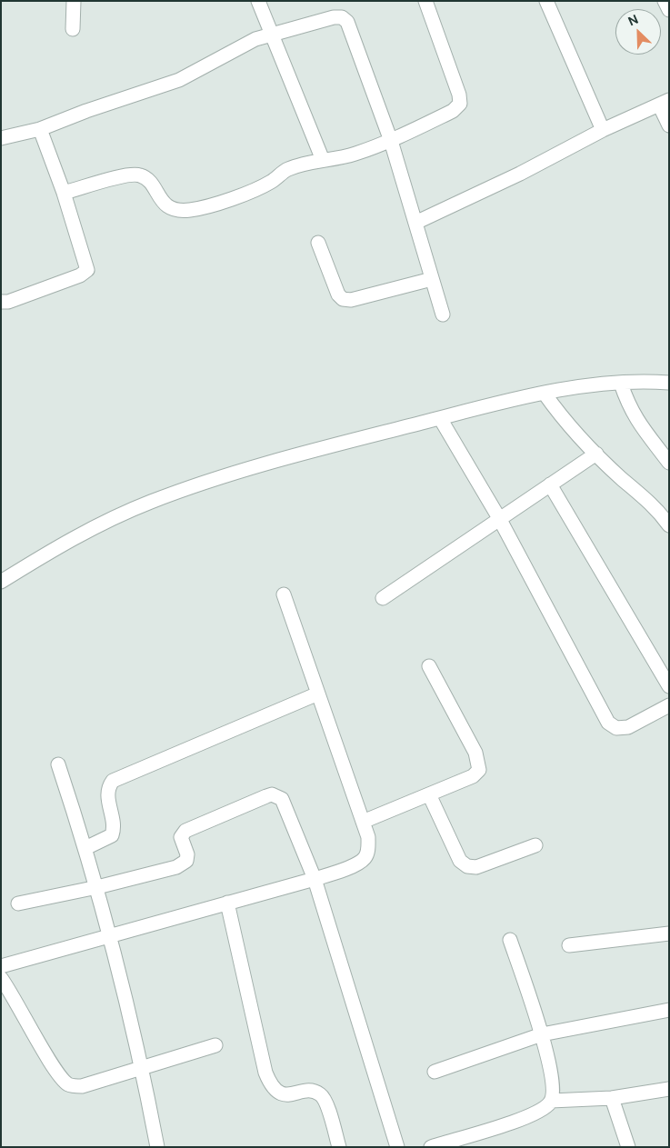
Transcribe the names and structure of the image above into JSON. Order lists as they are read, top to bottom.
{
  "north": "top left"
}
